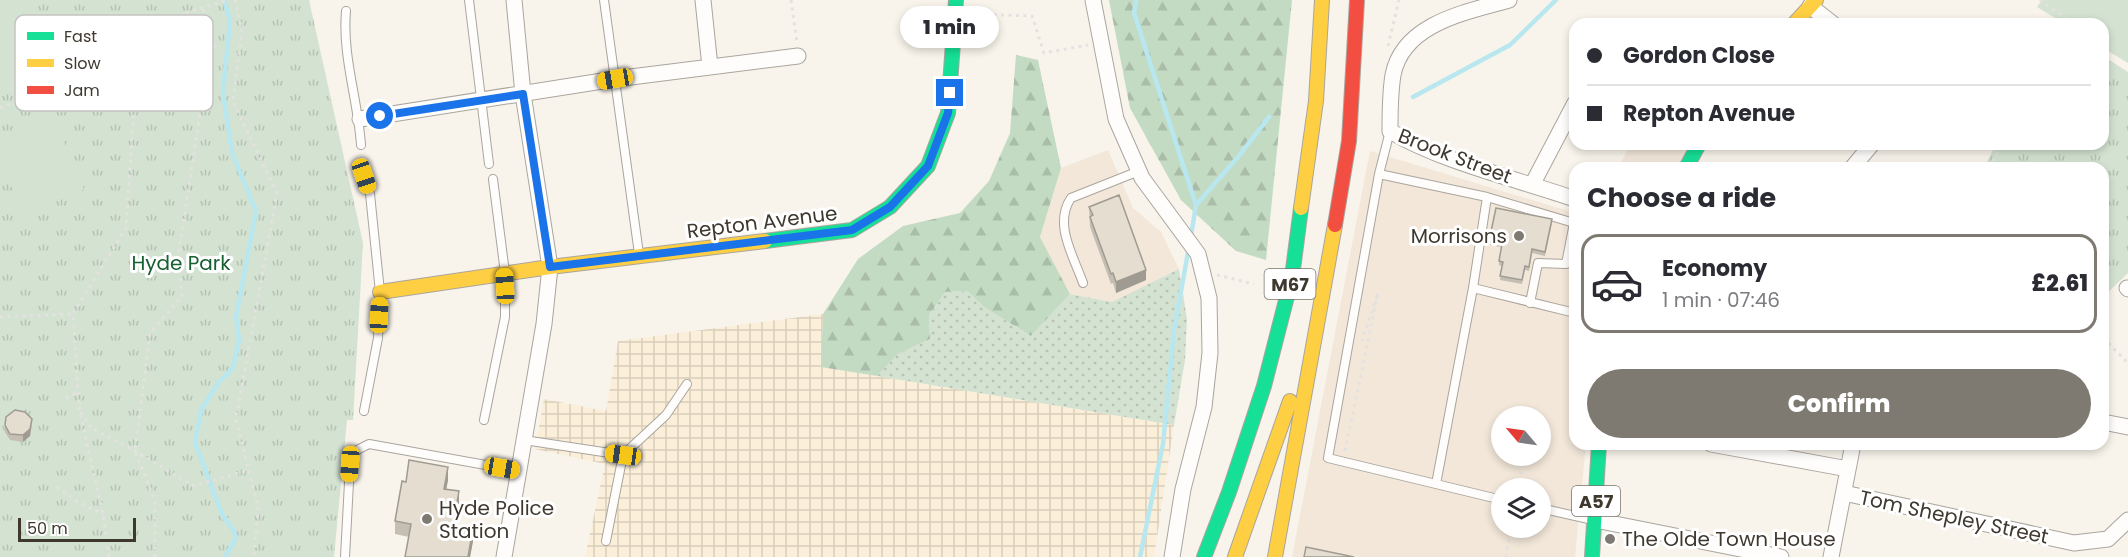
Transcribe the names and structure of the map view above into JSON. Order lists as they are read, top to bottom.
{
  "streets": {
    "main road": ["Repton Avenue", "M67", "A57"],
    "street": ["Brook Street", "Tom Shepley Street"]
  },
  "parks": ["Hyde Park"],
  "places": ["Morrisons", "Hyde Police Station", "The Olde Town House"],
  "legend": ["Fast", "Slow", "Jam"],
  "scale_bar": "50 m",
  "north": "top left",
  "page": {
    "bubble": "1 min",
    "banner": ["Gordon Close", "Repton Avenue"],
    "heading": "Choose a ride",
    "list": [
      {
        "name": "Economy",
        "note": "1 min · 07:46",
        "value": "£2.61"
      }
    ],
    "buttons": "Confirm",
    "scale": "50 m"
  }
}
